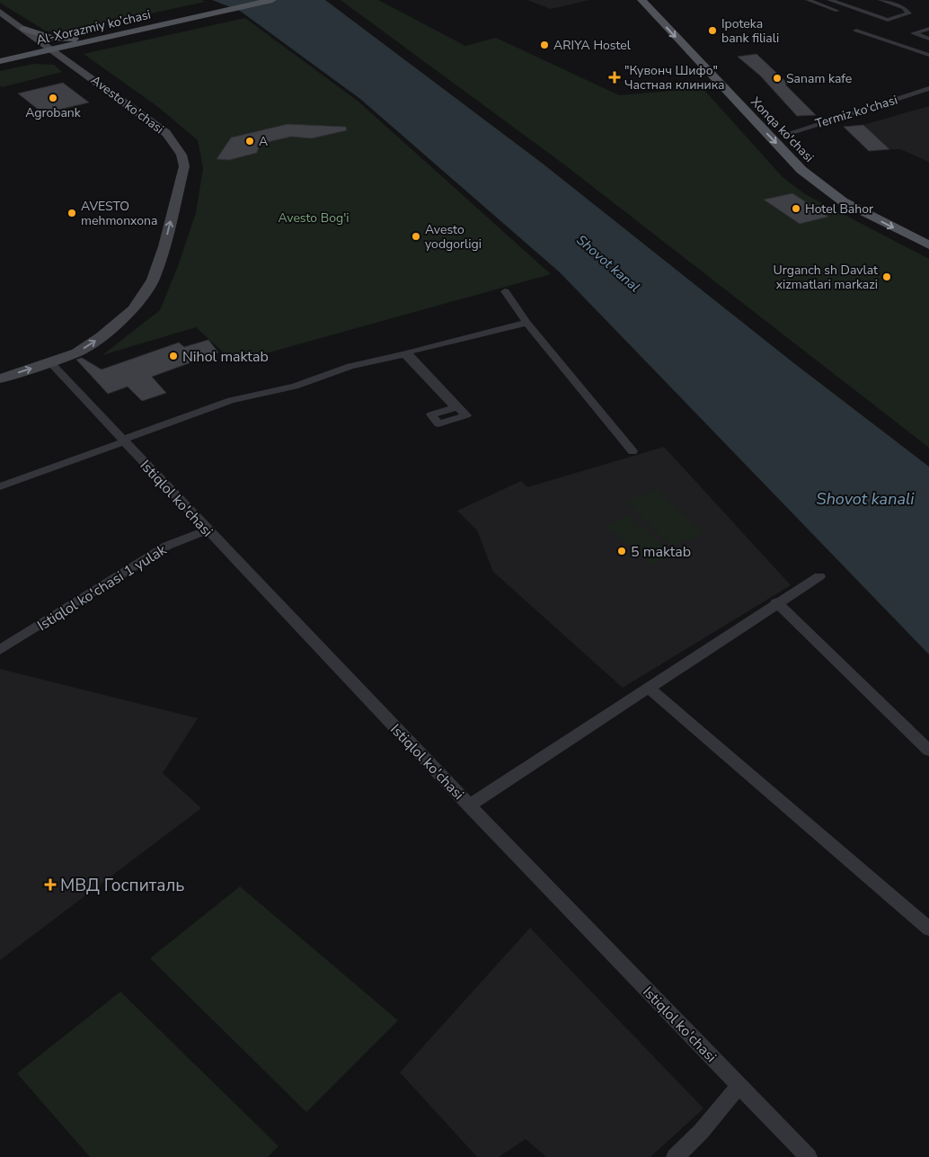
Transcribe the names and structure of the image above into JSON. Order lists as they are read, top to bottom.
{
  "streets": {
    "main road": ["Al-Xorazmiy ko’chasi", "Xonqa ko'chasi"],
    "street": [
      "Avesto ko'chasi",
      "Termiz ko'chasi",
      "Istiqlol ko'chasi",
      "Istiqlol ko'chasi 1 yulak"
    ]
  },
  "crossings": [
    ["Al-Xorazmiy ko’chasi", "Avesto ko'chasi"],
    ["Avesto ko'chasi", "Istiqlol ko'chasi"],
    ["Termiz ko'chasi", "Xonqa ko'chasi"],
    ["Istiqlol ko'chasi", "Istiqlol ko'chasi 1 yulak"]
  ],
  "water": ["Shovot kanal", "Shovot kanali"],
  "parks": ["Avesto Bog'i"],
  "places": {
    "other": [
      "Ipoteka bank filiali",
      "ARIYA Hostel",
      "Sanam kafe",
      "Agrobank",
      "A",
      "Hotel Bahor",
      "AVESTO mehmonxona",
      "Avesto yodgorligi",
      "Urganch sh Davlat xizmatlari markazi",
      "Nihol maktab",
      "5 maktab"
    ],
    "health": ["\"Кувонч Шифо\" Частная клиника", "МВД Госпиталь"]
  }
}
